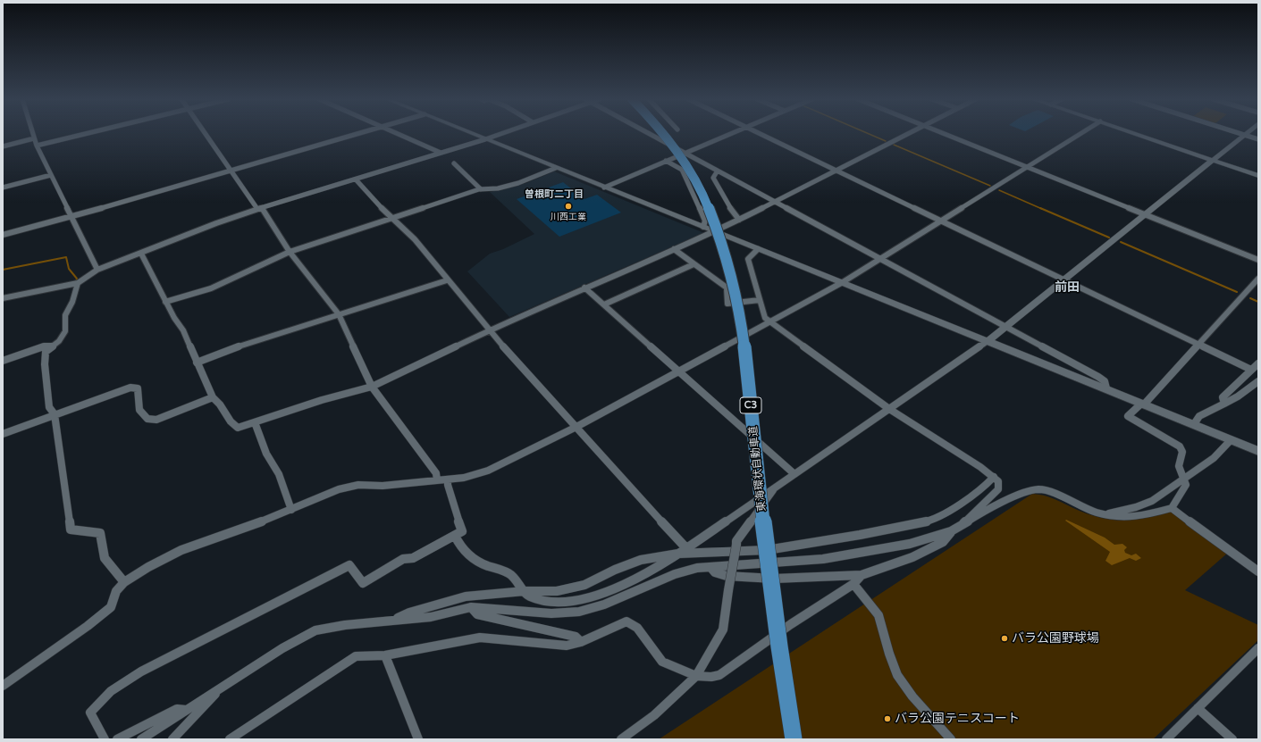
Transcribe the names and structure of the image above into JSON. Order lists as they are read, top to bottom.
{
  "streets": {
    "highway": ["C3", "東海環状自動車道"]
  },
  "districts": ["曽根町二丁目", "前田"],
  "places": ["川西工業", "バラ公園野球場", "バラ公園テニスコート"]
}
